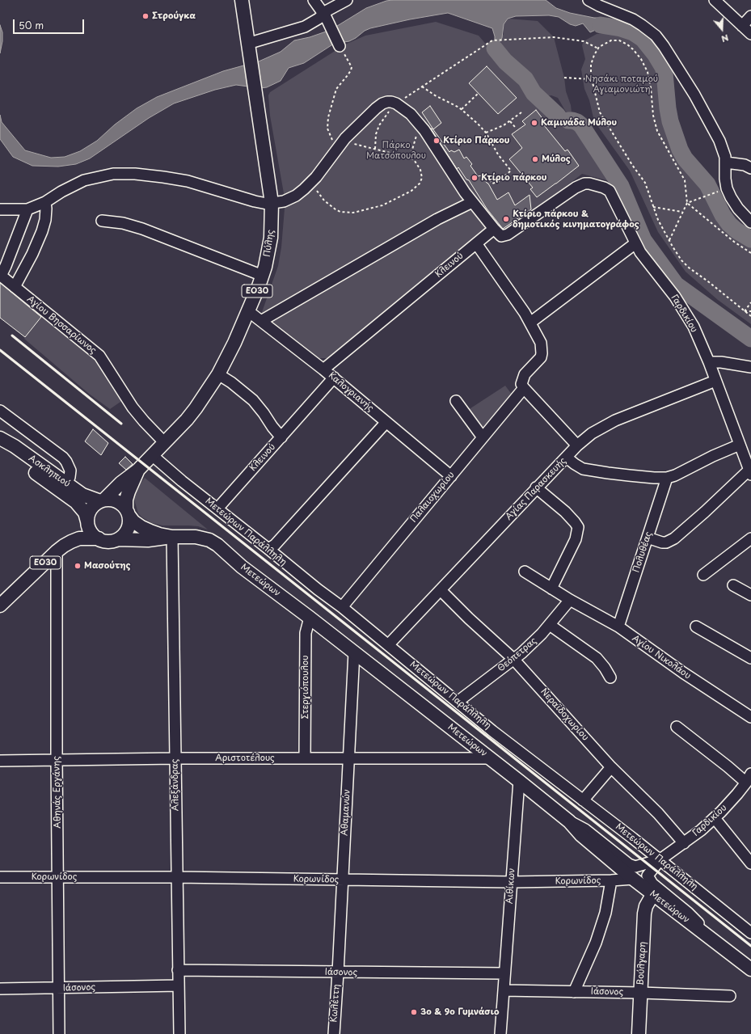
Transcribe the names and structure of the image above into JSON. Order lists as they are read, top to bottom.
{
  "streets": {
    "main road": [
      "Πύλης",
      "ΕΟ30",
      "Ασκληπιού",
      "Μετεώρων",
      "Βούλγαρη"
    ],
    "street": [
      "Κλεινού",
      "Γαρδικίου",
      "Αγίου Βησσαρίωνος",
      "Καλογριανής",
      "Αγίας Παρασκευής",
      "Παλαιοχωρίου",
      "Μετεώρων Παράλληλη",
      "Πολυθέας",
      "Θεόπετρας",
      "Αγίου Νικολάου",
      "Στεργιόπουλου",
      "Νεραϊδοχωρίου",
      "Αριστοτέλους",
      "Αλεξάνδρας",
      "Αθηνάς Εργάνης",
      "Αθαμανών",
      "Κορωνίδος",
      "Αιθίκων",
      "Ιάσονος",
      "Κωλέττη"
    ]
  },
  "crossings": [
    ["Πύλης", "ΕΟ30"],
    ["Πύλης", "Αγίου Βησσαρίωνος"],
    ["Πύλης", "Καλογριανής"],
    ["Πύλης", "Μετεώρων Παράλληλη"],
    ["Κλεινού", "Γαρδικίου"],
    ["Κλεινού", "Καλογριανής"],
    ["Κλεινού", "Μετεώρων Παράλληλη"],
    ["ΕΟ30", "Ασκληπιού"],
    ["ΕΟ30", "Μετεώρων Παράλληλη"],
    ["ΕΟ30", "Μετεώρων"],
    ["ΕΟ30", "Αθηνάς Εργάνης"],
    ["Γαρδικίου", "Αγίας Παρασκευής"],
    ["Γαρδικίου", "Μετεώρων Παράλληλη"],
    ["Γαρδικίου", "Νεραϊδοχωρίου"],
    ["Καλογριανής", "Παλαιοχωρίου"],
    ["Ασκληπιού", "Μετεώρων"],
    ["Αγίας Παρασκευής", "Μετεώρων Παράλληλη"],
    ["Αγίας Παρασκευής", "Νεραϊδοχωρίου"],
    ["Παλαιοχωρίου", "Μετεώρων Παράλληλη"],
    ["Μετεώρων Παράλληλη", "Θεόπετρας"],
    ["Πολυθέας", "Αγίου Νικολάου"],
    ["Μετεώρων", "Στεργιόπουλου"],
    ["Μετεώρων", "Αριστοτέλους"],
    ["Μετεώρων", "Αλεξάνδρας"],
    ["Μετεώρων", "Αθαμανών"],
    ["Μετεώρων", "Κορωνίδος"],
    ["Μετεώρων", "Αιθίκων"],
    ["Μετεώρων", "Βούλγαρη"],
    ["Θεόπετρας", "Αγίου Νικολάου"],
    ["Θεόπετρας", "Νεραϊδοχωρίου"],
    ["Στεργιόπουλου", "Αριστοτέλους"],
    ["Αριστοτέλους", "Αλεξάνδρας"],
    ["Αριστοτέλους", "Αθηνάς Εργάνης"],
    ["Αριστοτέλους", "Αθαμανών"],
    ["Αλεξάνδρας", "Κορωνίδος"],
    ["Αλεξάνδρας", "Ιάσονος"],
    ["Αθηνάς Εργάνης", "Κορωνίδος"],
    ["Αθηνάς Εργάνης", "Ιάσονος"],
    ["Αθαμανών", "Κορωνίδος"],
    ["Αθαμανών", "Ιάσονος"],
    ["Αθαμανών", "Κωλέττη"],
    ["Κορωνίδος", "Αιθίκων"],
    ["Αιθίκων", "Ιάσονος"],
    ["Βούλγαρη", "Ιάσονος"],
    ["Ιάσονος", "Κωλέττη"]
  ],
  "parks": ["Νησάκι ποταμού Αγιαμονιώτη", "Πάρκο Ματσόπουλου"],
  "places": [
    "Στρούγκα",
    "Καμινάδα Μύλου",
    "Κτίριο Πάρκου",
    "Μύλος",
    "Κτίριο πάρκου",
    "Κτίριο πάρκου & δημοτικός κινηματογράφος",
    "Μασούτης",
    "3ο & 9ο Γυμνάσιο"
  ],
  "scale_bar": "50 m",
  "north": "bottom"
}
